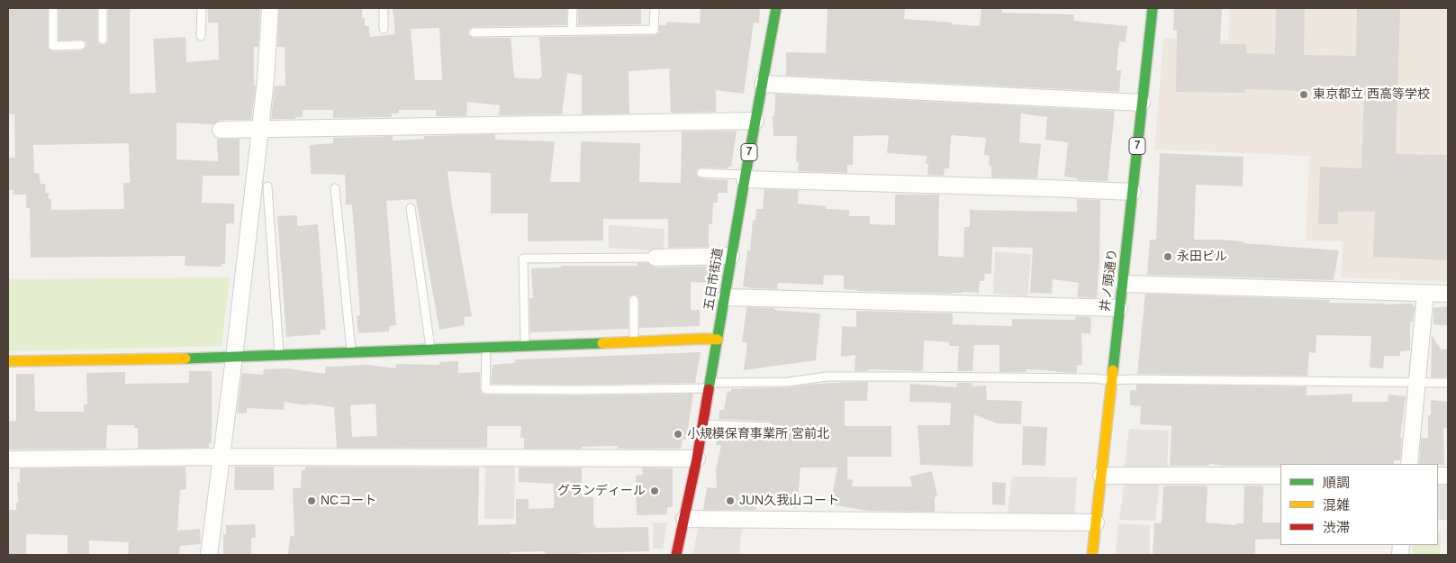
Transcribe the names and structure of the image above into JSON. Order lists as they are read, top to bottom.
{
  "streets": {
    "main road": ["7", "五日市街道", "井ノ頭通り"]
  },
  "places": [
    "東京都立 西高等学校",
    "永田ビル",
    "小規模保育事業所 宮前北",
    "グランディール",
    "NCコート",
    "JUN久我山コート"
  ],
  "legend": ["順調", "混雑", "渋滞"]
}
